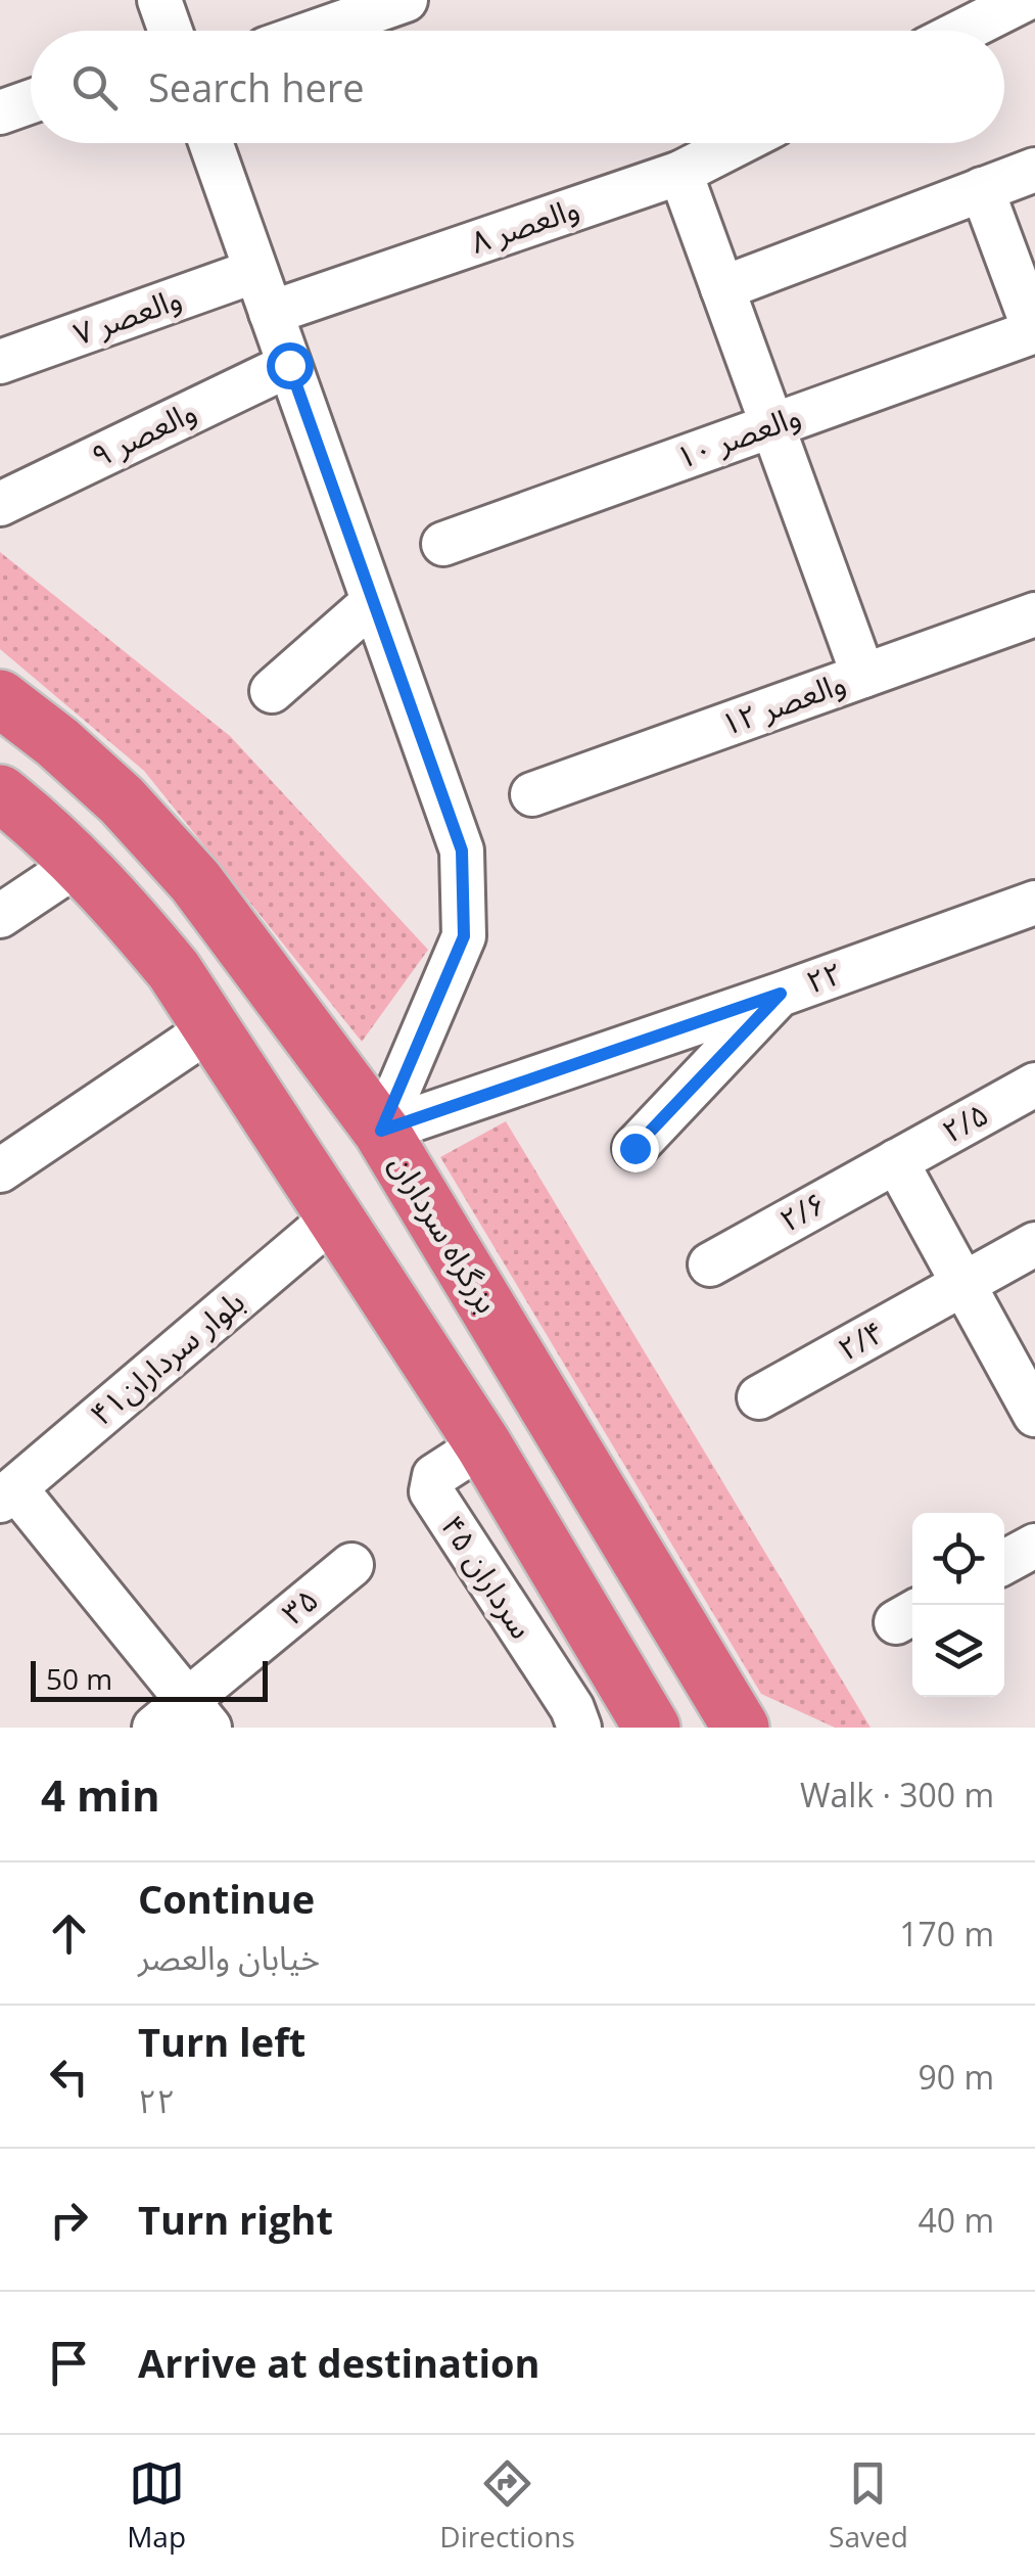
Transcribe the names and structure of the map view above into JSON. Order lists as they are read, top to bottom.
{
  "streets": {
    "highway": ["بزرگراه سرداران"],
    "street": [
      "والعصر ۸",
      "والعصر ۷",
      "والعصر ۹",
      "والعصر ۱۰",
      "والعصر ۱۲",
      "۲۲",
      "۲/۵",
      "۲/۶",
      "۲/۴",
      "بلوار سرداران۴۱",
      "سرداران ۴۵",
      "۳۵"
    ]
  },
  "crossings": [
    ["۲۲", "بزرگراه سرداران"],
    ["۲/۵", "۲/۶"]
  ],
  "scale_bar": "50 m",
  "page": {
    "search": "Search here",
    "scale": "50 m",
    "heading": ["4 min", "Walk · 300 m"],
    "list": [
      ["Continue", "خیابان والعصر", "170 m"],
      ["Turn left", "۲۲", "90 m"],
      ["Turn right", "40 m"],
      "Arrive at destination"
    ],
    "nav": ["Map", "Directions", "Saved"]
  }
}
